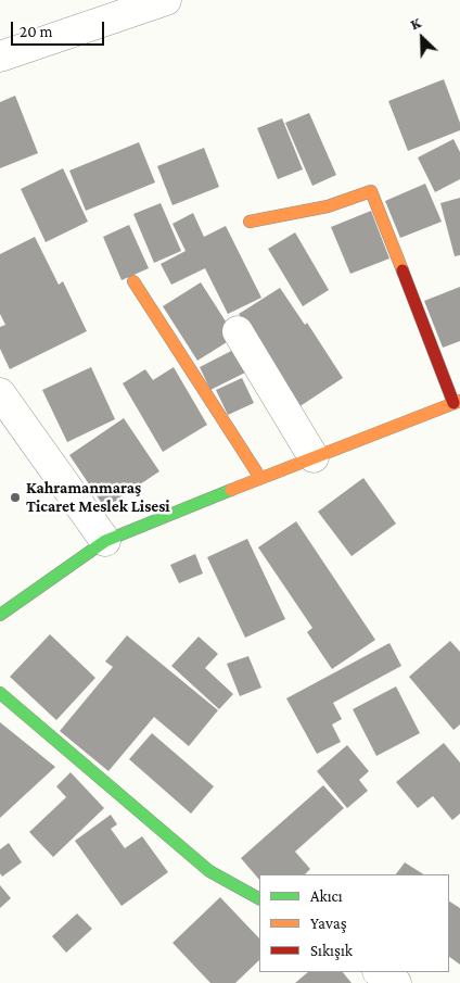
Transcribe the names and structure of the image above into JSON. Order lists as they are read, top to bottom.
{
  "places": ["Kahramanmaraş Ticaret Meslek Lisesi"],
  "legend": ["Akıcı", "Yavaş", "Sıkışık"],
  "scale_bar": "20 m",
  "north": "top left"
}
